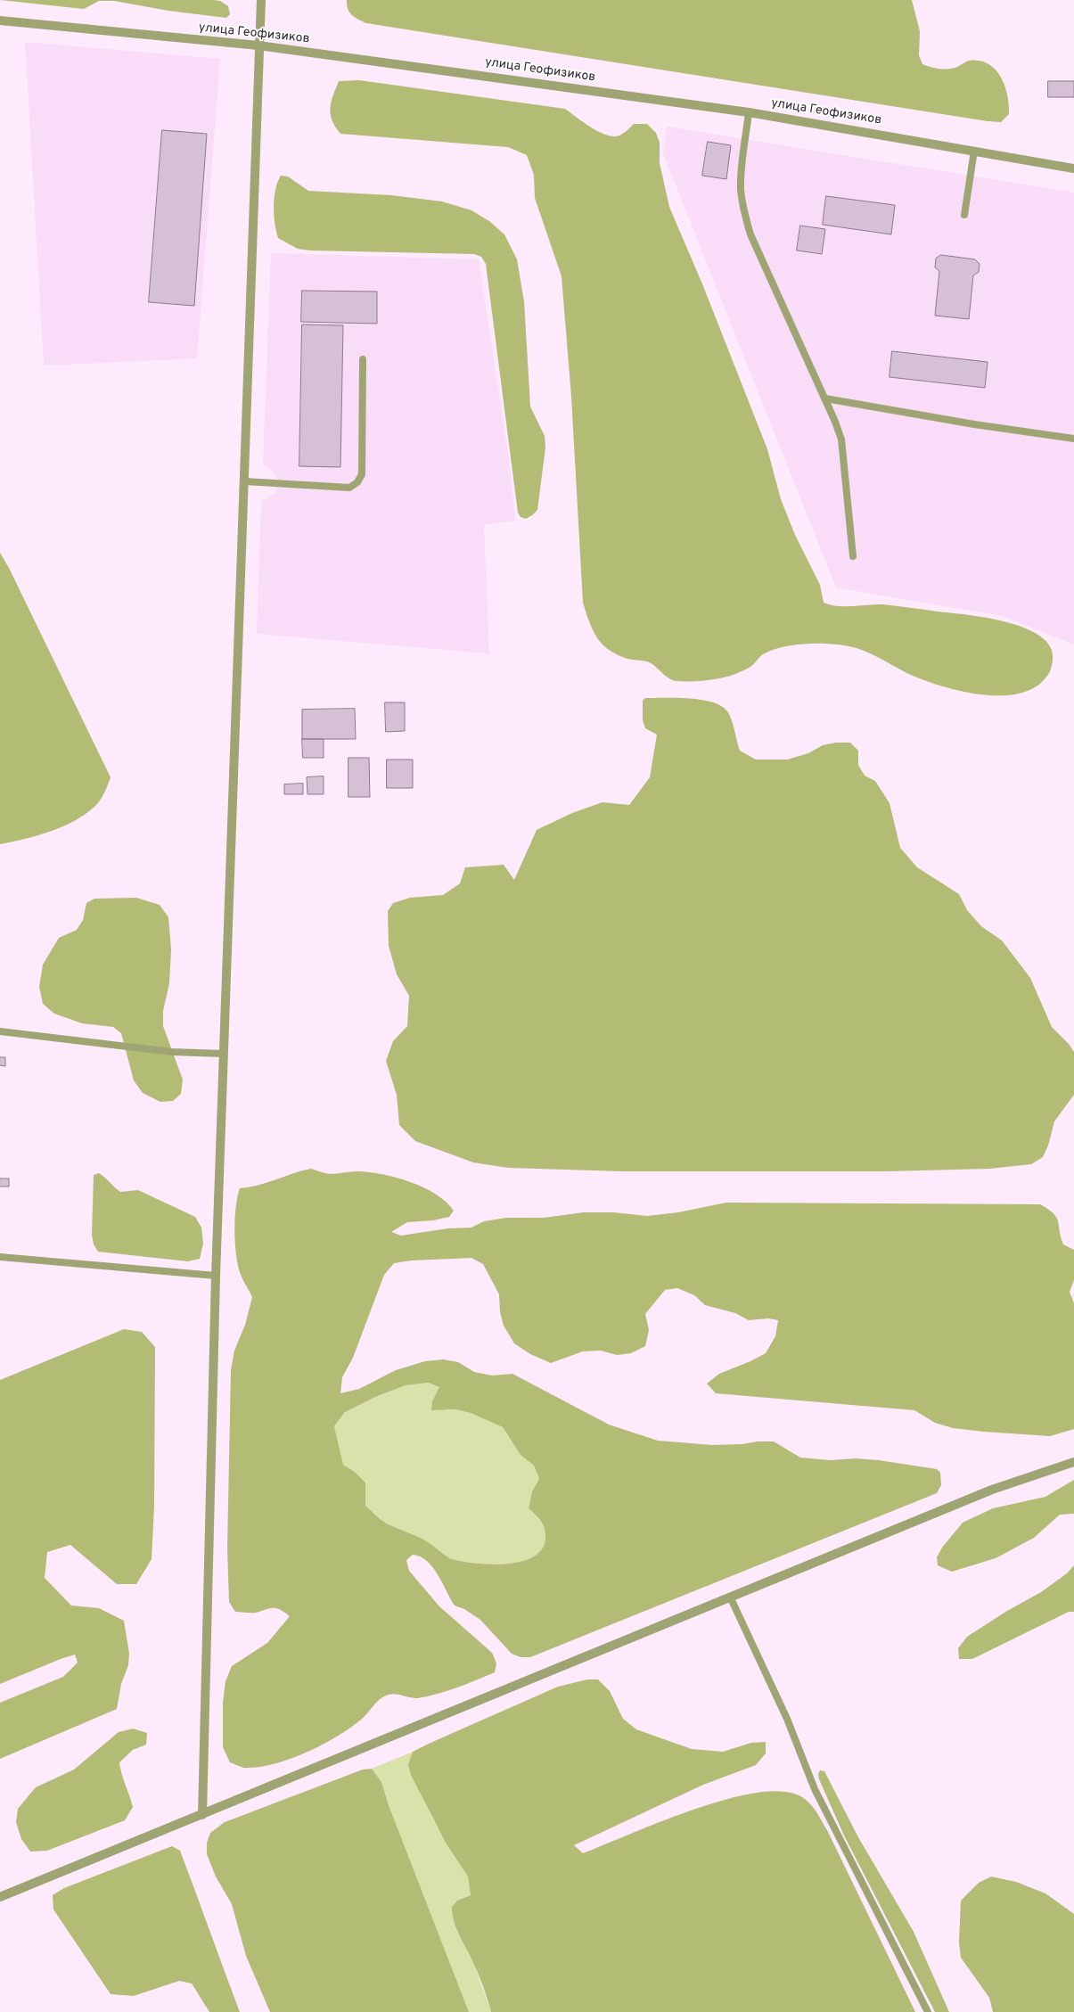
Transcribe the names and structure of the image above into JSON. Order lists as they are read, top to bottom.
{
  "streets": {
    "street": ["улица Геофизиков"]
  }
}
